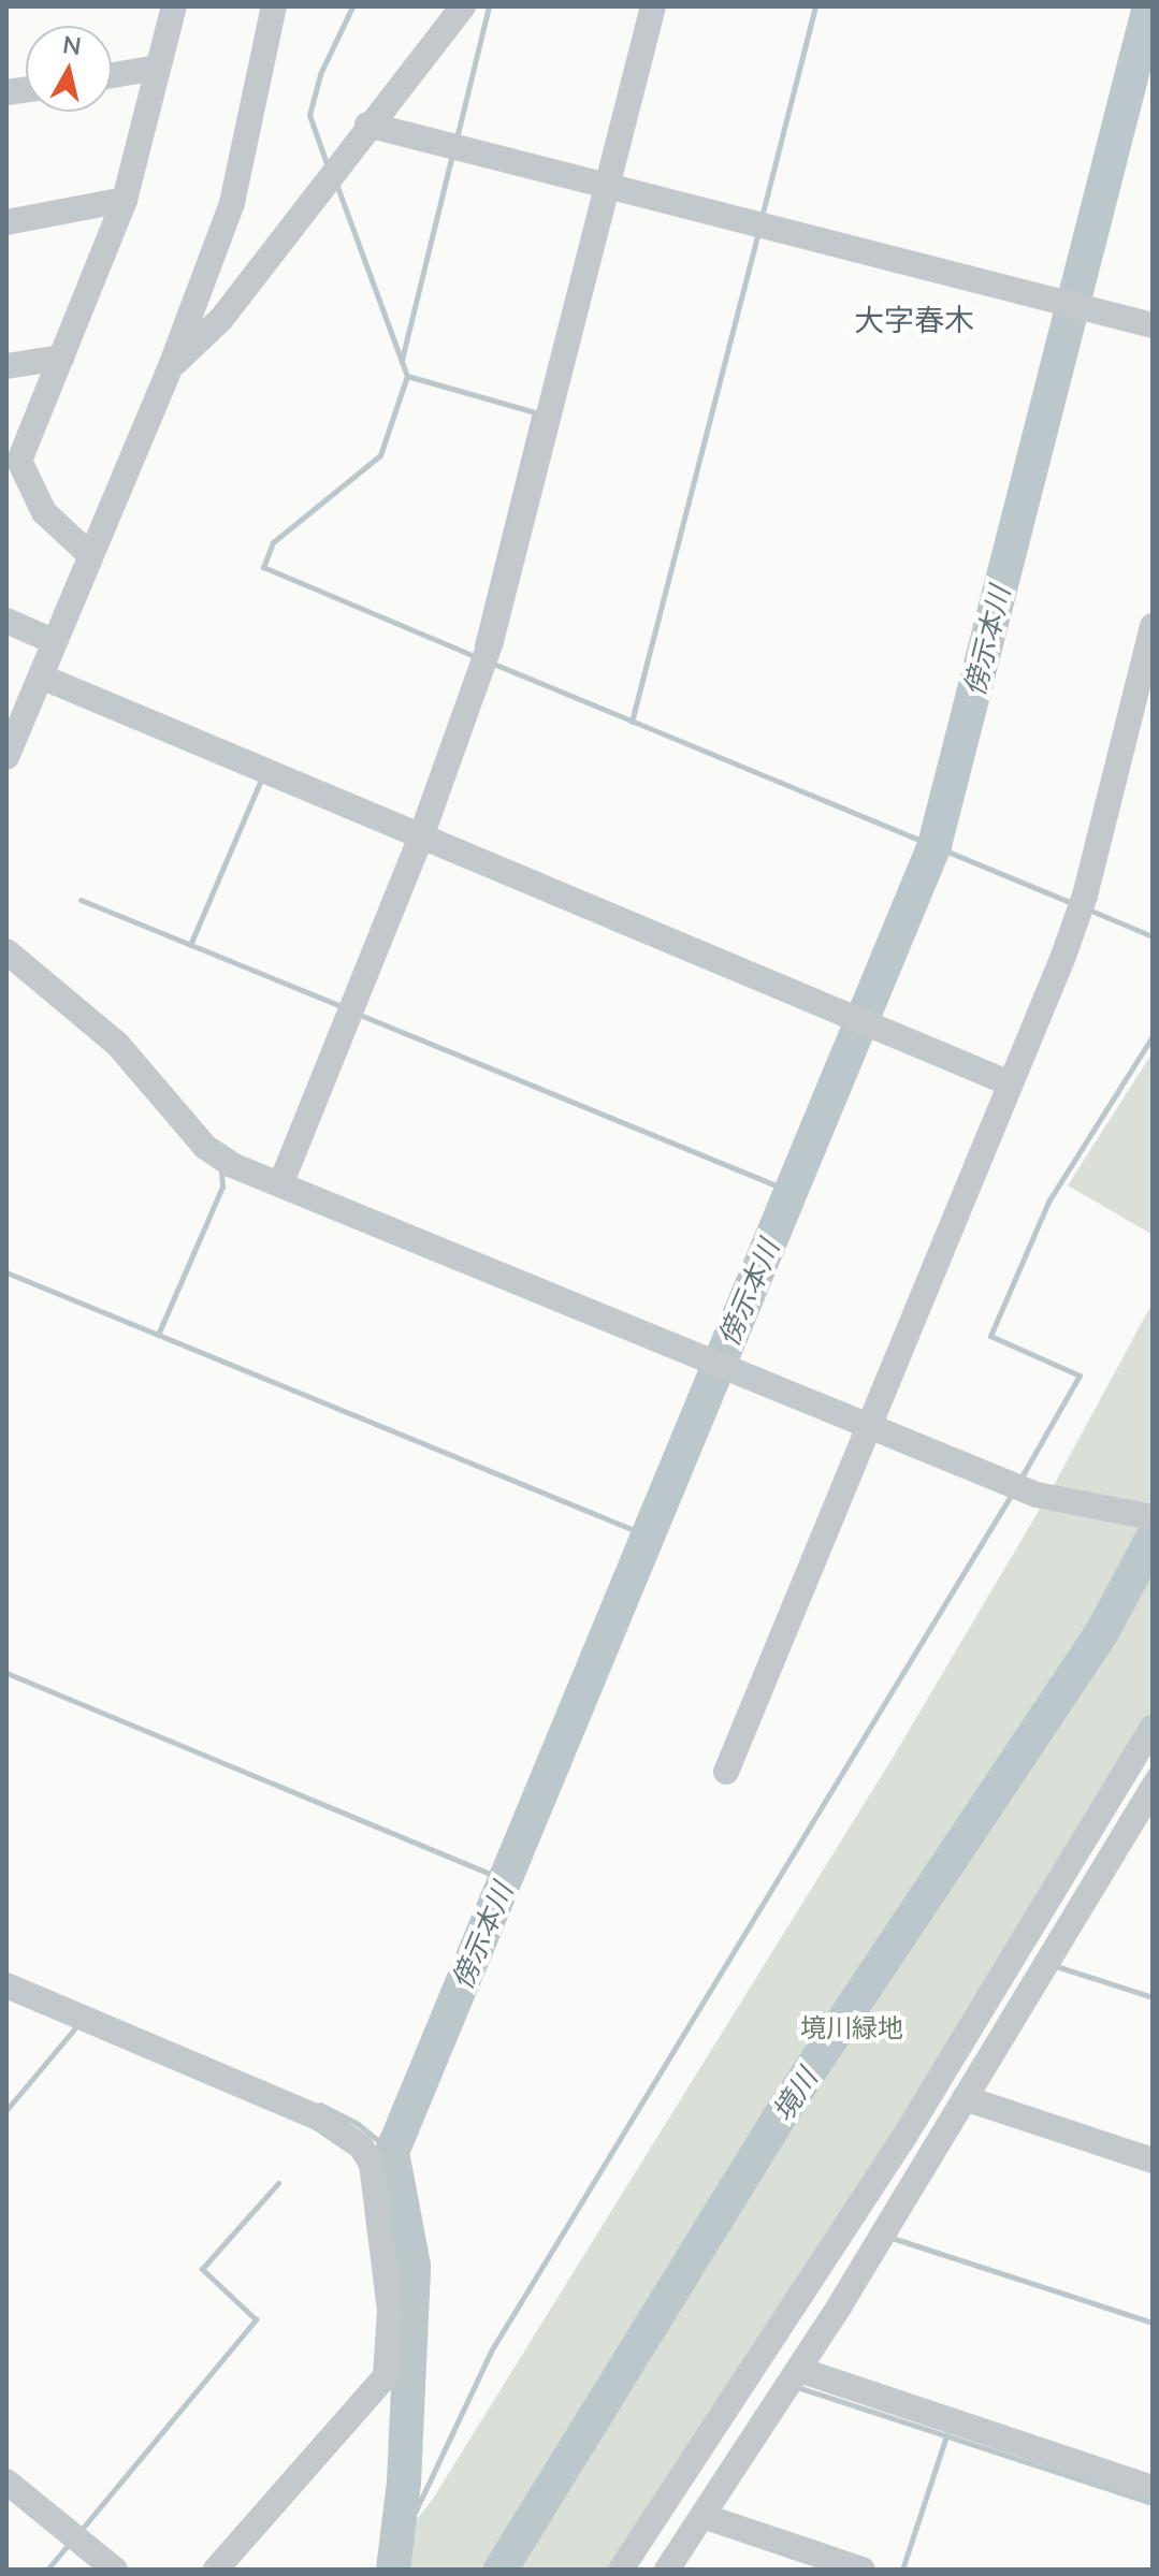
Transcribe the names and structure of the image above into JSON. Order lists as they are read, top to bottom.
{
  "districts": ["大字春木"],
  "water": ["傍示本川", "境川"],
  "parks": ["境川緑地"],
  "north": "top"
}
